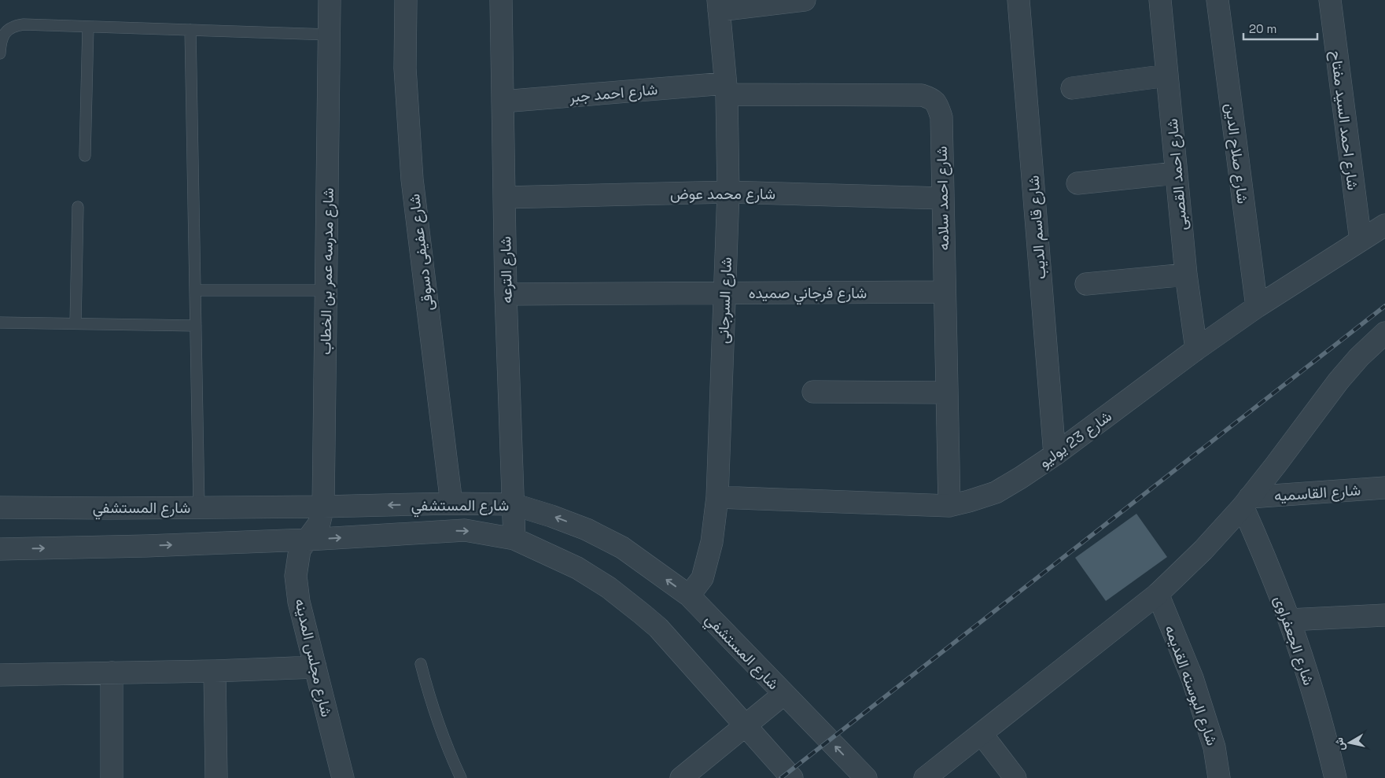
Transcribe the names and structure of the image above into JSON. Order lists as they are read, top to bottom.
{
  "streets": {
    "street": [
      "شارع احمد جبر",
      "شارع احمد السيد مفتاح",
      "شارع صلاح الدين",
      "شارع احمد القصبى",
      "شارع محمد عوض",
      "شارع احمد سلامه",
      "شارع قاسم الديب",
      "شارع عفيفى دسوقى",
      "شارع الترعه",
      "شارع مدرسه عمر بن الخطاب",
      "شارع فرجاني صميده",
      "شارع السرجانى",
      "شارع 23 يوليو",
      "شارع القاسميه",
      "شارع المستشفي",
      "شارع الجعفراوى",
      "شارع مجلس المدينه",
      "شارع البوسته القديمه"
    ]
  },
  "crossings": [
    ["شارع احمد جبر", "شارع احمد سلامه"],
    ["شارع احمد جبر", "شارع الترعه"],
    ["شارع احمد جبر", "شارع السرجانى"],
    ["شارع احمد السيد مفتاح", "شارع 23 يوليو"],
    ["شارع صلاح الدين", "شارع 23 يوليو"],
    ["شارع احمد القصبى", "شارع 23 يوليو"],
    ["شارع محمد عوض", "شارع احمد سلامه"],
    ["شارع محمد عوض", "شارع الترعه"],
    ["شارع محمد عوض", "شارع السرجانى"],
    ["شارع احمد سلامه", "شارع فرجاني صميده"],
    ["شارع احمد سلامه", "شارع السرجانى"],
    ["شارع احمد سلامه", "شارع 23 يوليو"],
    ["شارع قاسم الديب", "شارع 23 يوليو"],
    ["شارع عفيفى دسوقى", "شارع المستشفي"],
    ["شارع الترعه", "شارع فرجاني صميده"],
    ["شارع الترعه", "شارع المستشفي"],
    ["شارع مدرسه عمر بن الخطاب", "شارع المستشفي"],
    ["شارع مدرسه عمر بن الخطاب", "شارع مجلس المدينه"],
    ["شارع فرجاني صميده", "شارع السرجانى"],
    ["شارع السرجانى", "شارع 23 يوليو"],
    ["شارع السرجانى", "شارع المستشفي"],
    ["شارع القاسميه", "شارع الجعفراوى"],
    ["شارع المستشفي", "شارع مجلس المدينه"]
  ],
  "scale_bar": "20 m",
  "north": "left"
}
